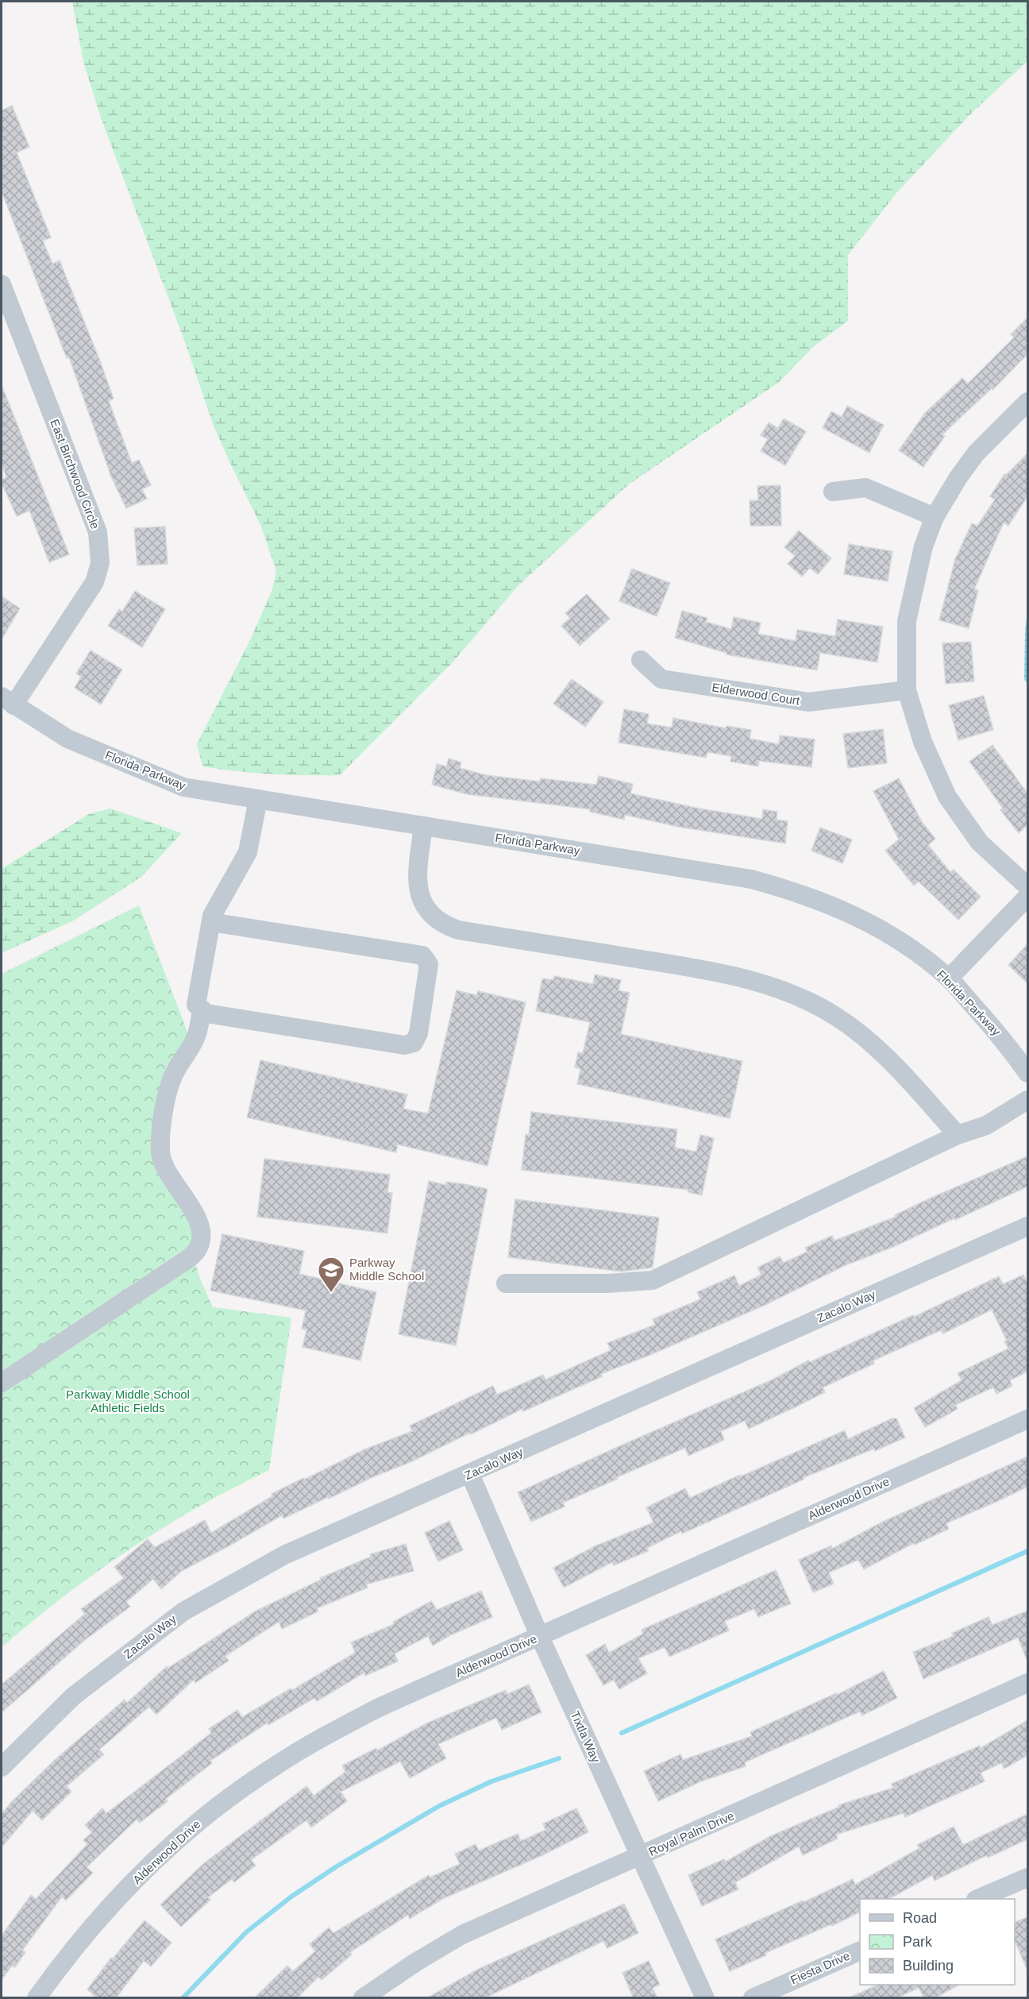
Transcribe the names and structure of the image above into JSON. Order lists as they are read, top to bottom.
{
  "streets": {
    "street": [
      "East Birchwood Circle",
      "Elderwood Court",
      "Florida Parkway",
      "Zacalo Way",
      "Alderwood Drive",
      "Tixtla Way",
      "Royal Palm Drive",
      "Fiesta Drive"
    ]
  },
  "crossings": [
    ["East Birchwood Circle", "Florida Parkway"],
    ["Zacalo Way", "Tixtla Way"],
    ["Alderwood Drive", "Tixtla Way"],
    ["Tixtla Way", "Royal Palm Drive"]
  ],
  "parks": ["Parkway Middle School Athletic Fields"],
  "places": {
    "school or university": ["Parkway Middle School"]
  },
  "legend": ["Road", "Park", "Building"]
}
